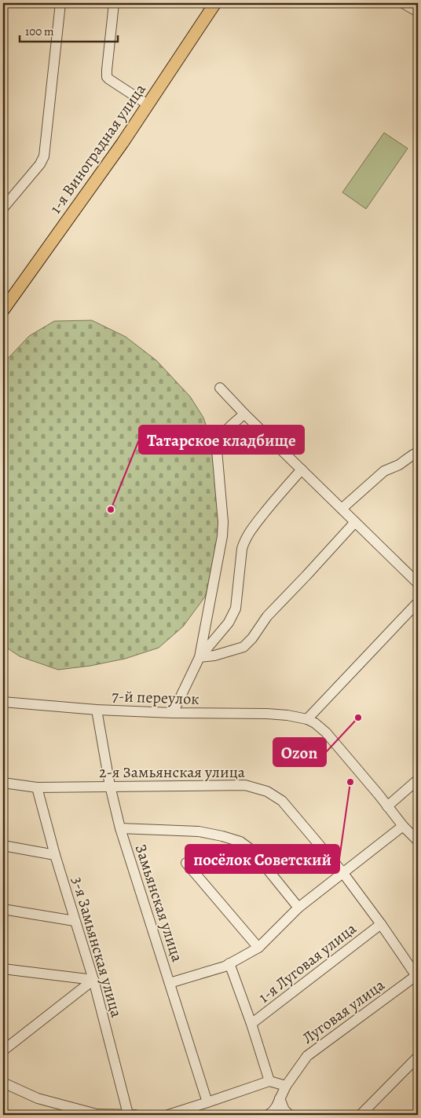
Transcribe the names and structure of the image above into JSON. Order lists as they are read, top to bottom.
{
  "streets": {
    "main road": ["1-я Виноградная улица"],
    "street": [
      "7-й переулок",
      "2-я Замьянская улица",
      "Замьянская улица",
      "3-я Замьянская улица",
      "1-я Луговая улица",
      "Луговая улица"
    ]
  },
  "crossings": [
    ["7-й переулок", "Замьянская улица"],
    ["2-я Замьянская улица", "Замьянская улица"],
    ["2-я Замьянская улица", "3-я Замьянская улица"],
    ["2-я Замьянская улица", "1-я Луговая улица"],
    ["2-я Замьянская улица", "Луговая улица"]
  ],
  "places": ["Татарское кладбище", "Ozon", "посёлок Советский"],
  "scale_bar": "100 m"
}
